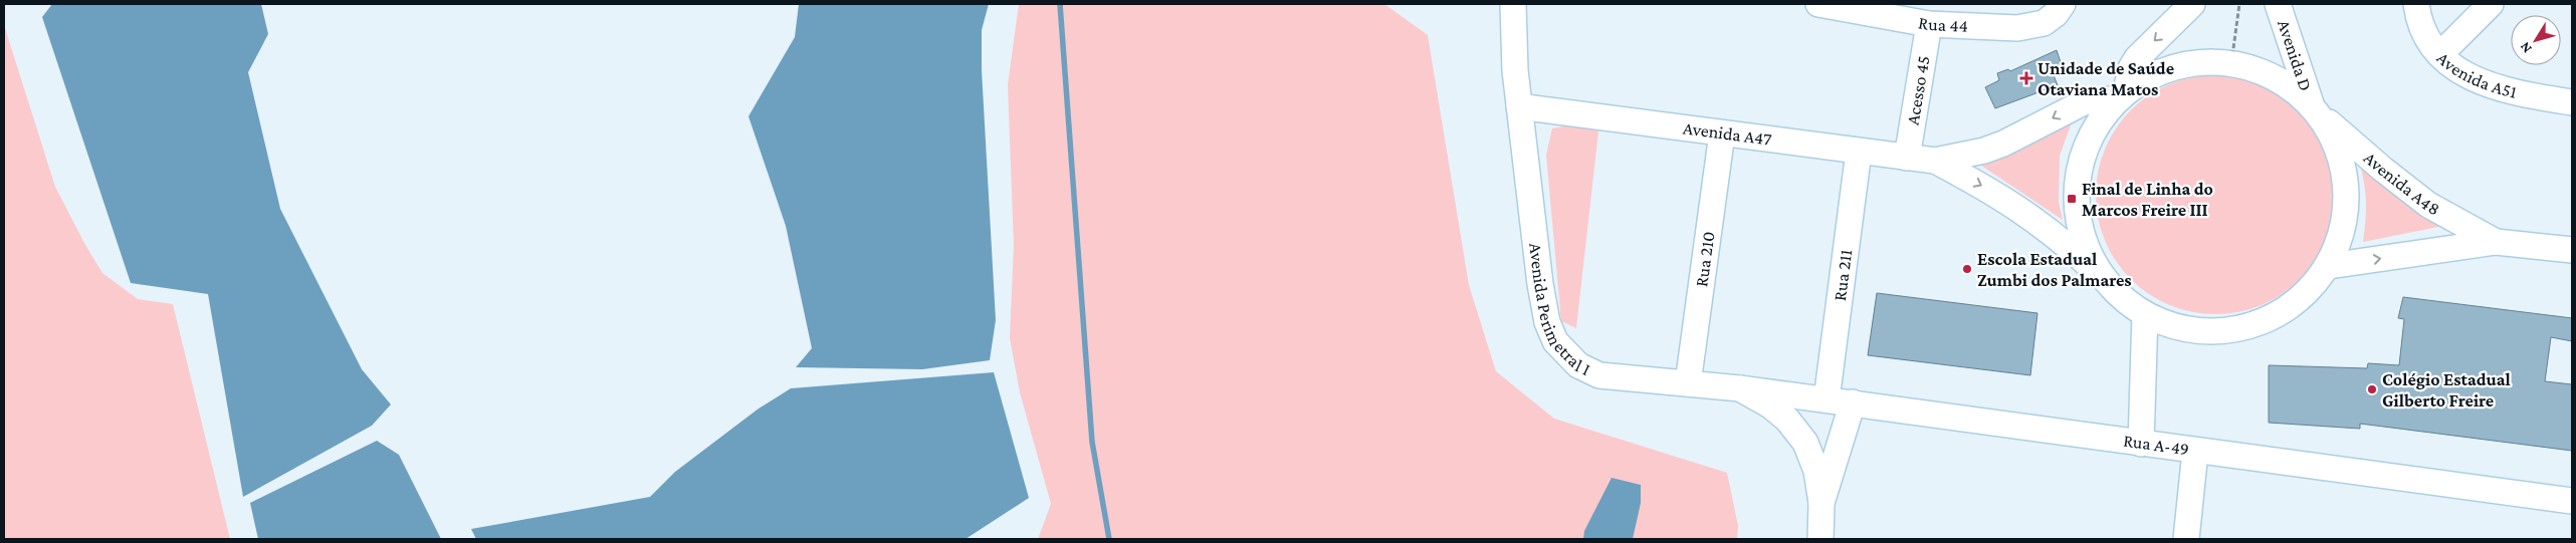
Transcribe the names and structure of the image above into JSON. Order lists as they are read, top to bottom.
{
  "streets": {
    "street": [
      "Rua 44",
      "Avenida D",
      "Avenida A51",
      "Acesso 45",
      "Avenida A47",
      "Avenida A48",
      "Rua 210",
      "Rua 211",
      "Avenida Perimetral I",
      "Rua A-49"
    ]
  },
  "crossings": [
    ["Rua 44", "Acesso 45"],
    ["Avenida D", "Avenida A48"],
    ["Acesso 45", "Avenida A47"],
    ["Avenida A47", "Rua 210"],
    ["Avenida A47", "Rua 211"],
    ["Avenida A47", "Avenida Perimetral I"],
    ["Rua 210", "Avenida Perimetral I"],
    ["Rua 211", "Rua A-49"],
    ["Avenida Perimetral I", "Rua A-49"]
  ],
  "one_way": ["Avenida A48"],
  "places": {
    "health": ["Unidade de Saúde Otaviana Matos"],
    "transit": ["Final de Linha do Marcos Freire III"],
    "other": ["Escola Estadual Zumbi dos Palmares", "Colégio Estadual Gilberto Freire"]
  },
  "north": "bottom left"
}
